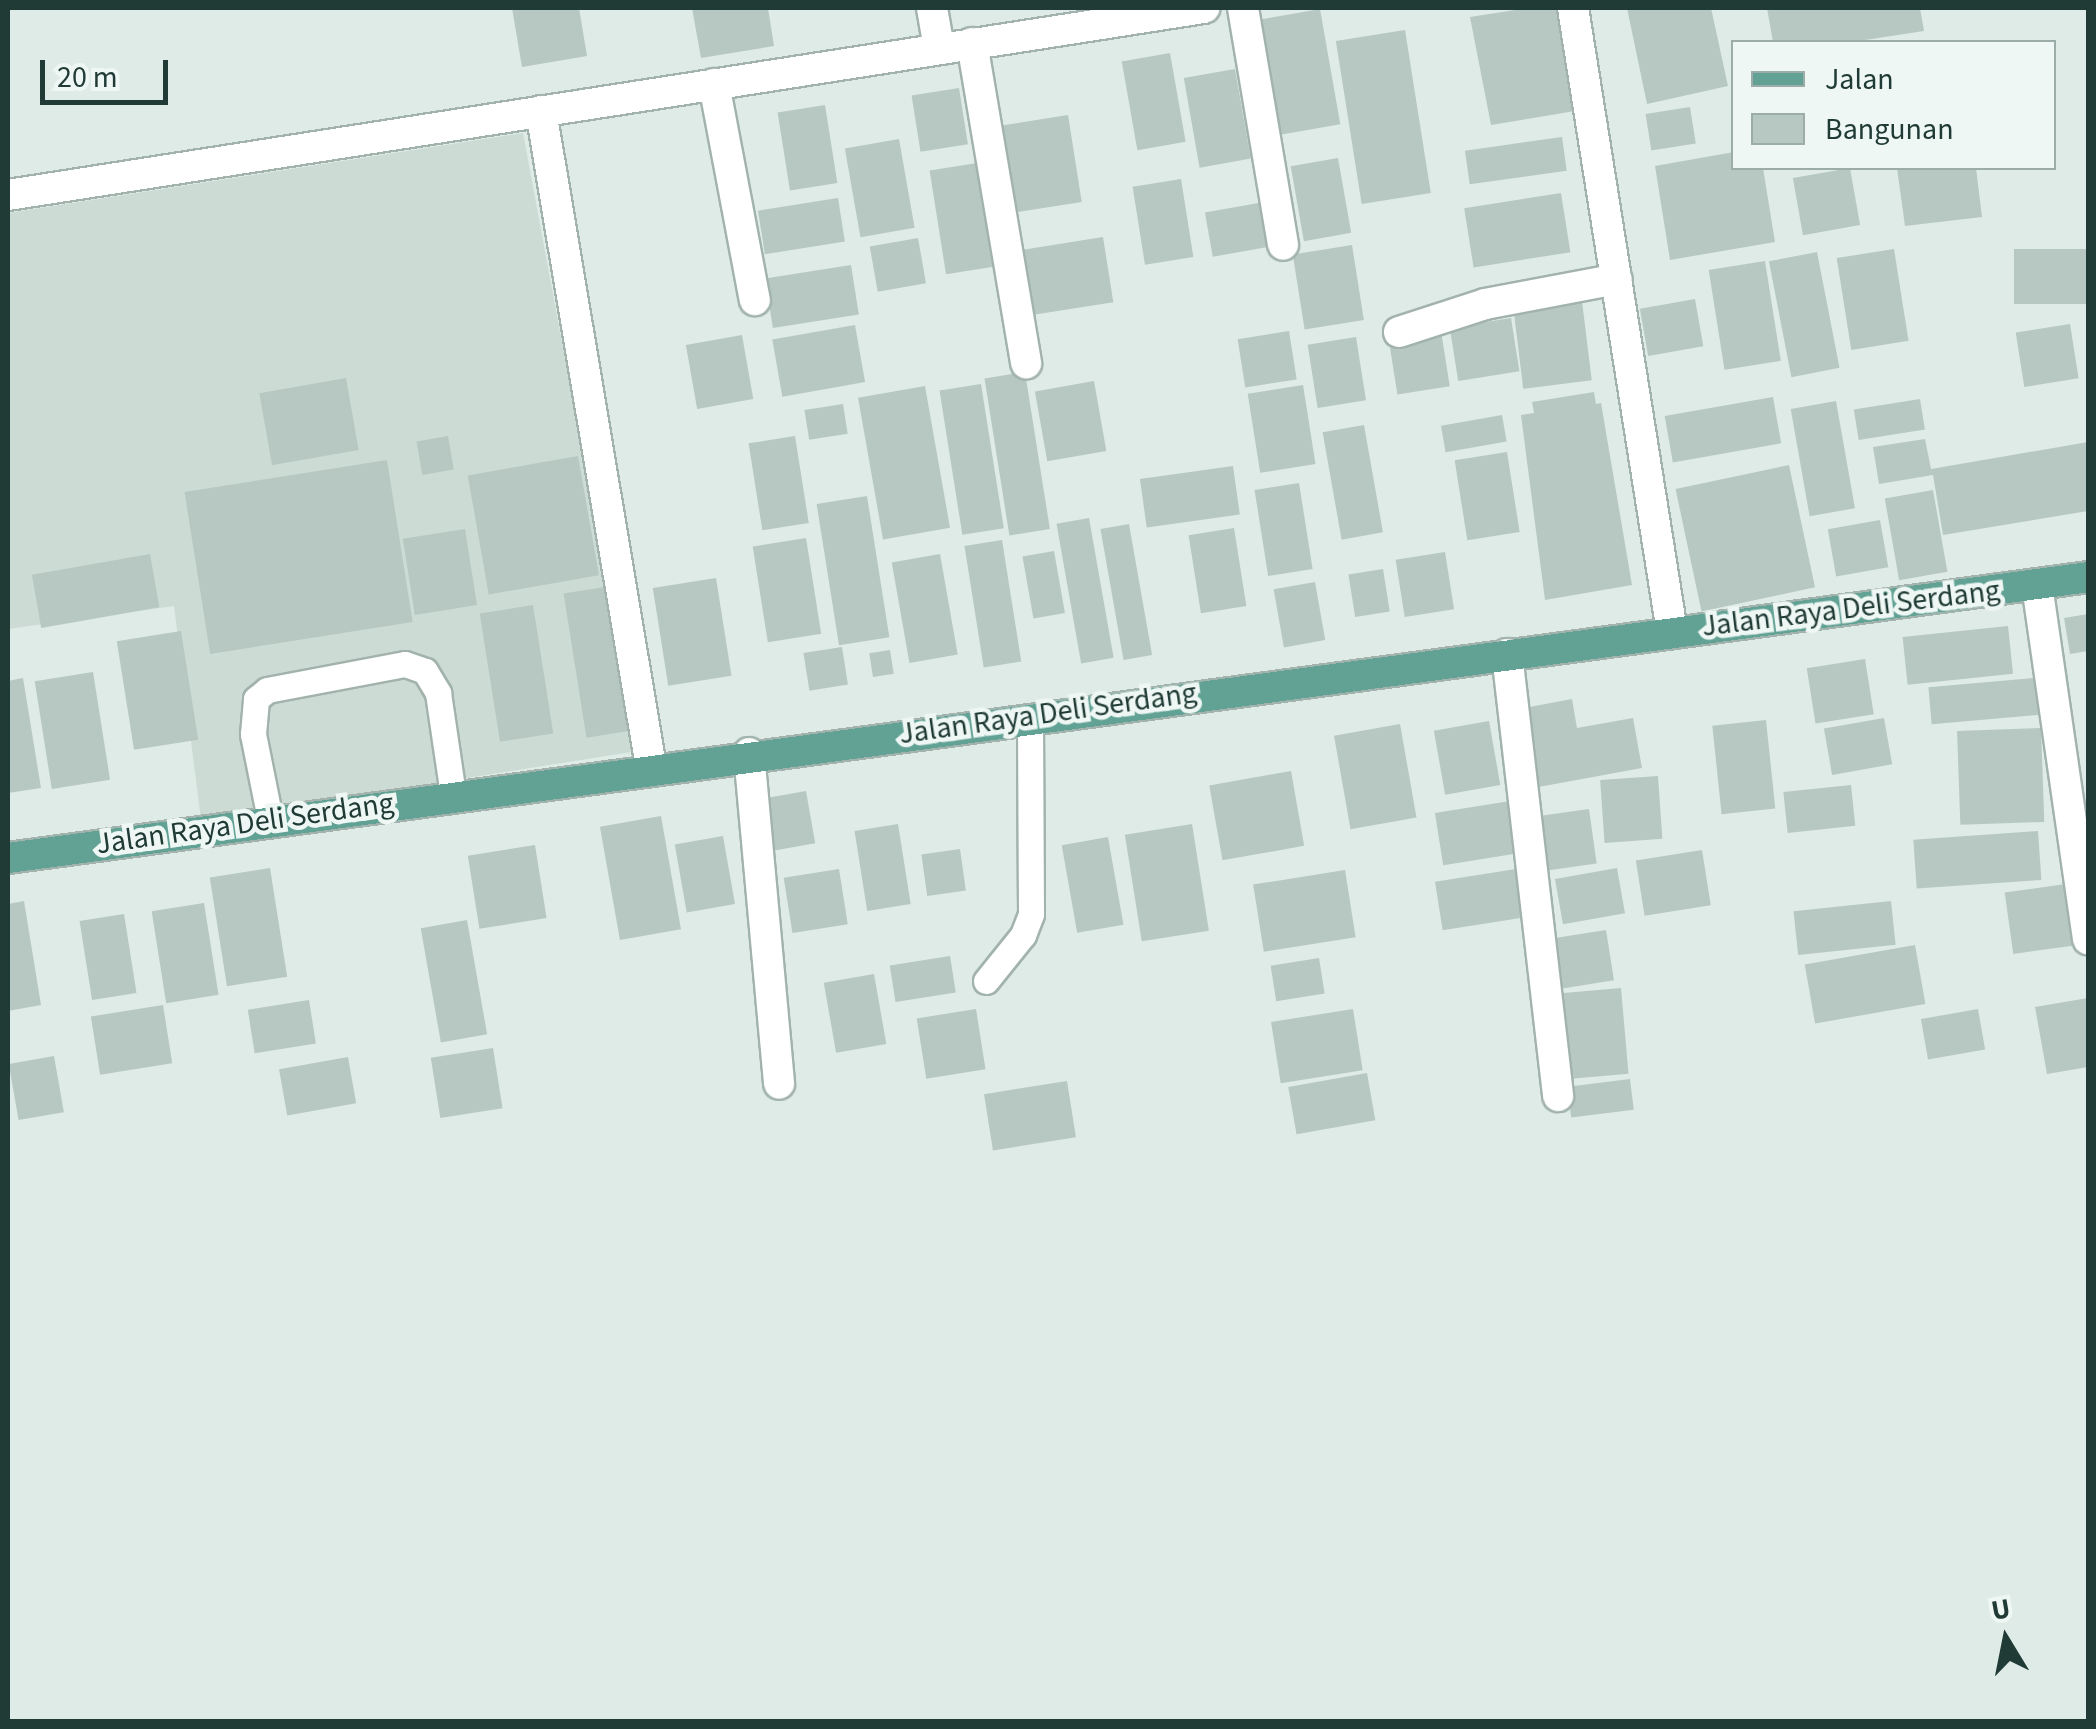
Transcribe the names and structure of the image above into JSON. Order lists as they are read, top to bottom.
{
  "streets": {
    "main road": ["Jalan Raya Deli Serdang"]
  },
  "legend": ["Jalan", "Bangunan"],
  "scale_bar": "20 m",
  "north": "top"
}
